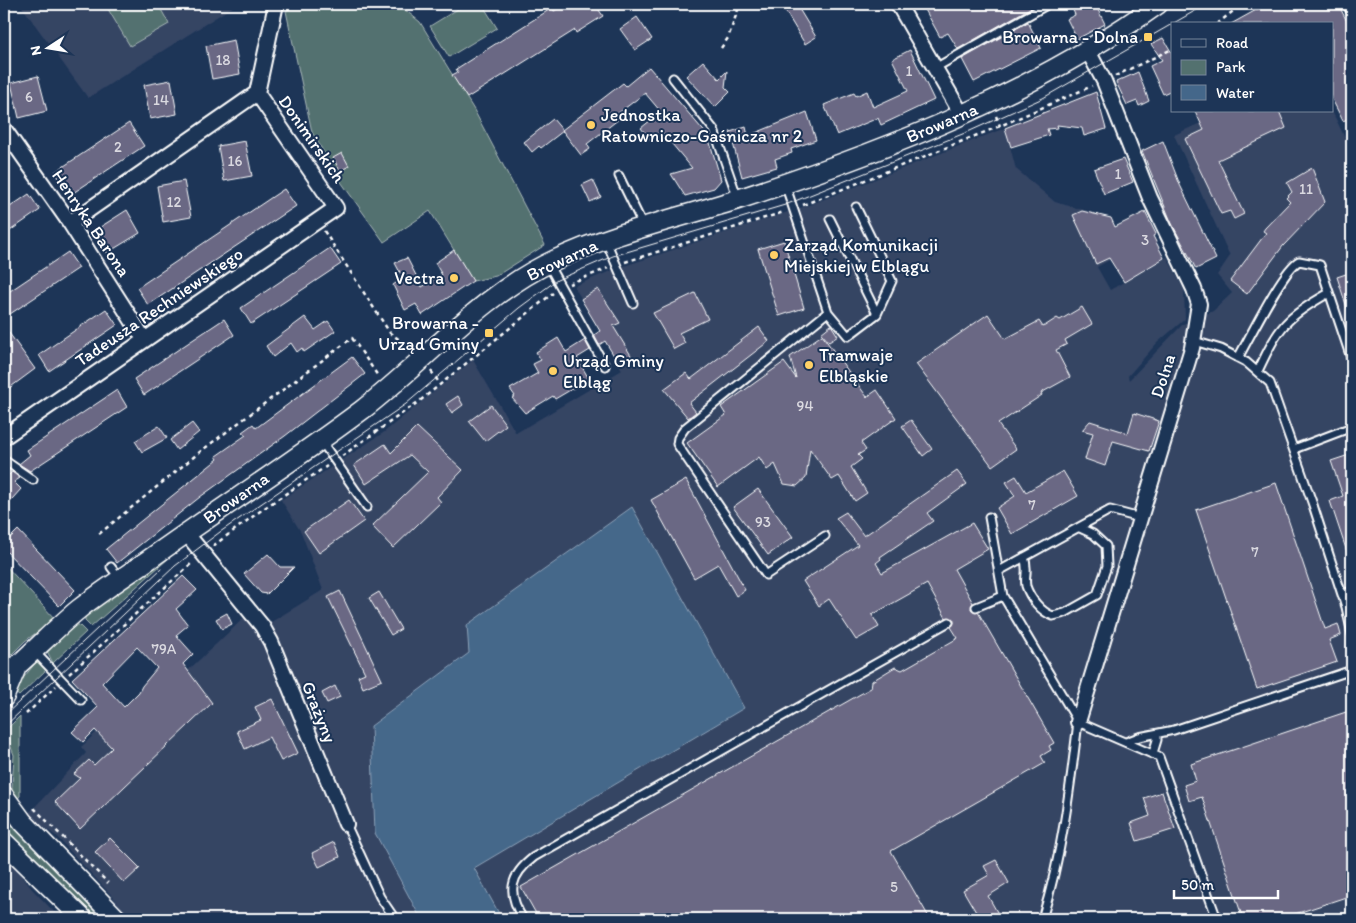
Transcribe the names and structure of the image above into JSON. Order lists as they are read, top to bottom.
{
  "streets": {
    "main road": ["Browarna"],
    "street": [
      "Donimirskich",
      "Henryka Barona",
      "Tadeusza Rechniewskiego",
      "Dolna",
      "Grażyny"
    ]
  },
  "crossings": [
    ["Browarna", "Dolna"],
    ["Browarna", "Grażyny"],
    ["Donimirskich", "Tadeusza Rechniewskiego"],
    ["Henryka Barona", "Tadeusza Rechniewskiego"]
  ],
  "places": {
    "transit": ["Browarna - Dolna", "Browarna - Urząd Gminy"],
    "other": [
      "Jednostka Ratowniczo-Gaśnicza nr 2",
      "Zarząd Komunikacji Miejskiej w Elblągu",
      "Vectra",
      "Tramwaje Elbląskie",
      "Urząd Gminy Elbląg"
    ]
  },
  "house_numbers": [
    "18",
    "1",
    "6",
    "14",
    "2",
    "16",
    "1",
    "11",
    "12",
    "3",
    "94",
    "7",
    "93",
    "7",
    "79A",
    "5"
  ],
  "legend": ["Road", "Park", "Water"],
  "scale_bar": "50 m",
  "north": "left"
}
